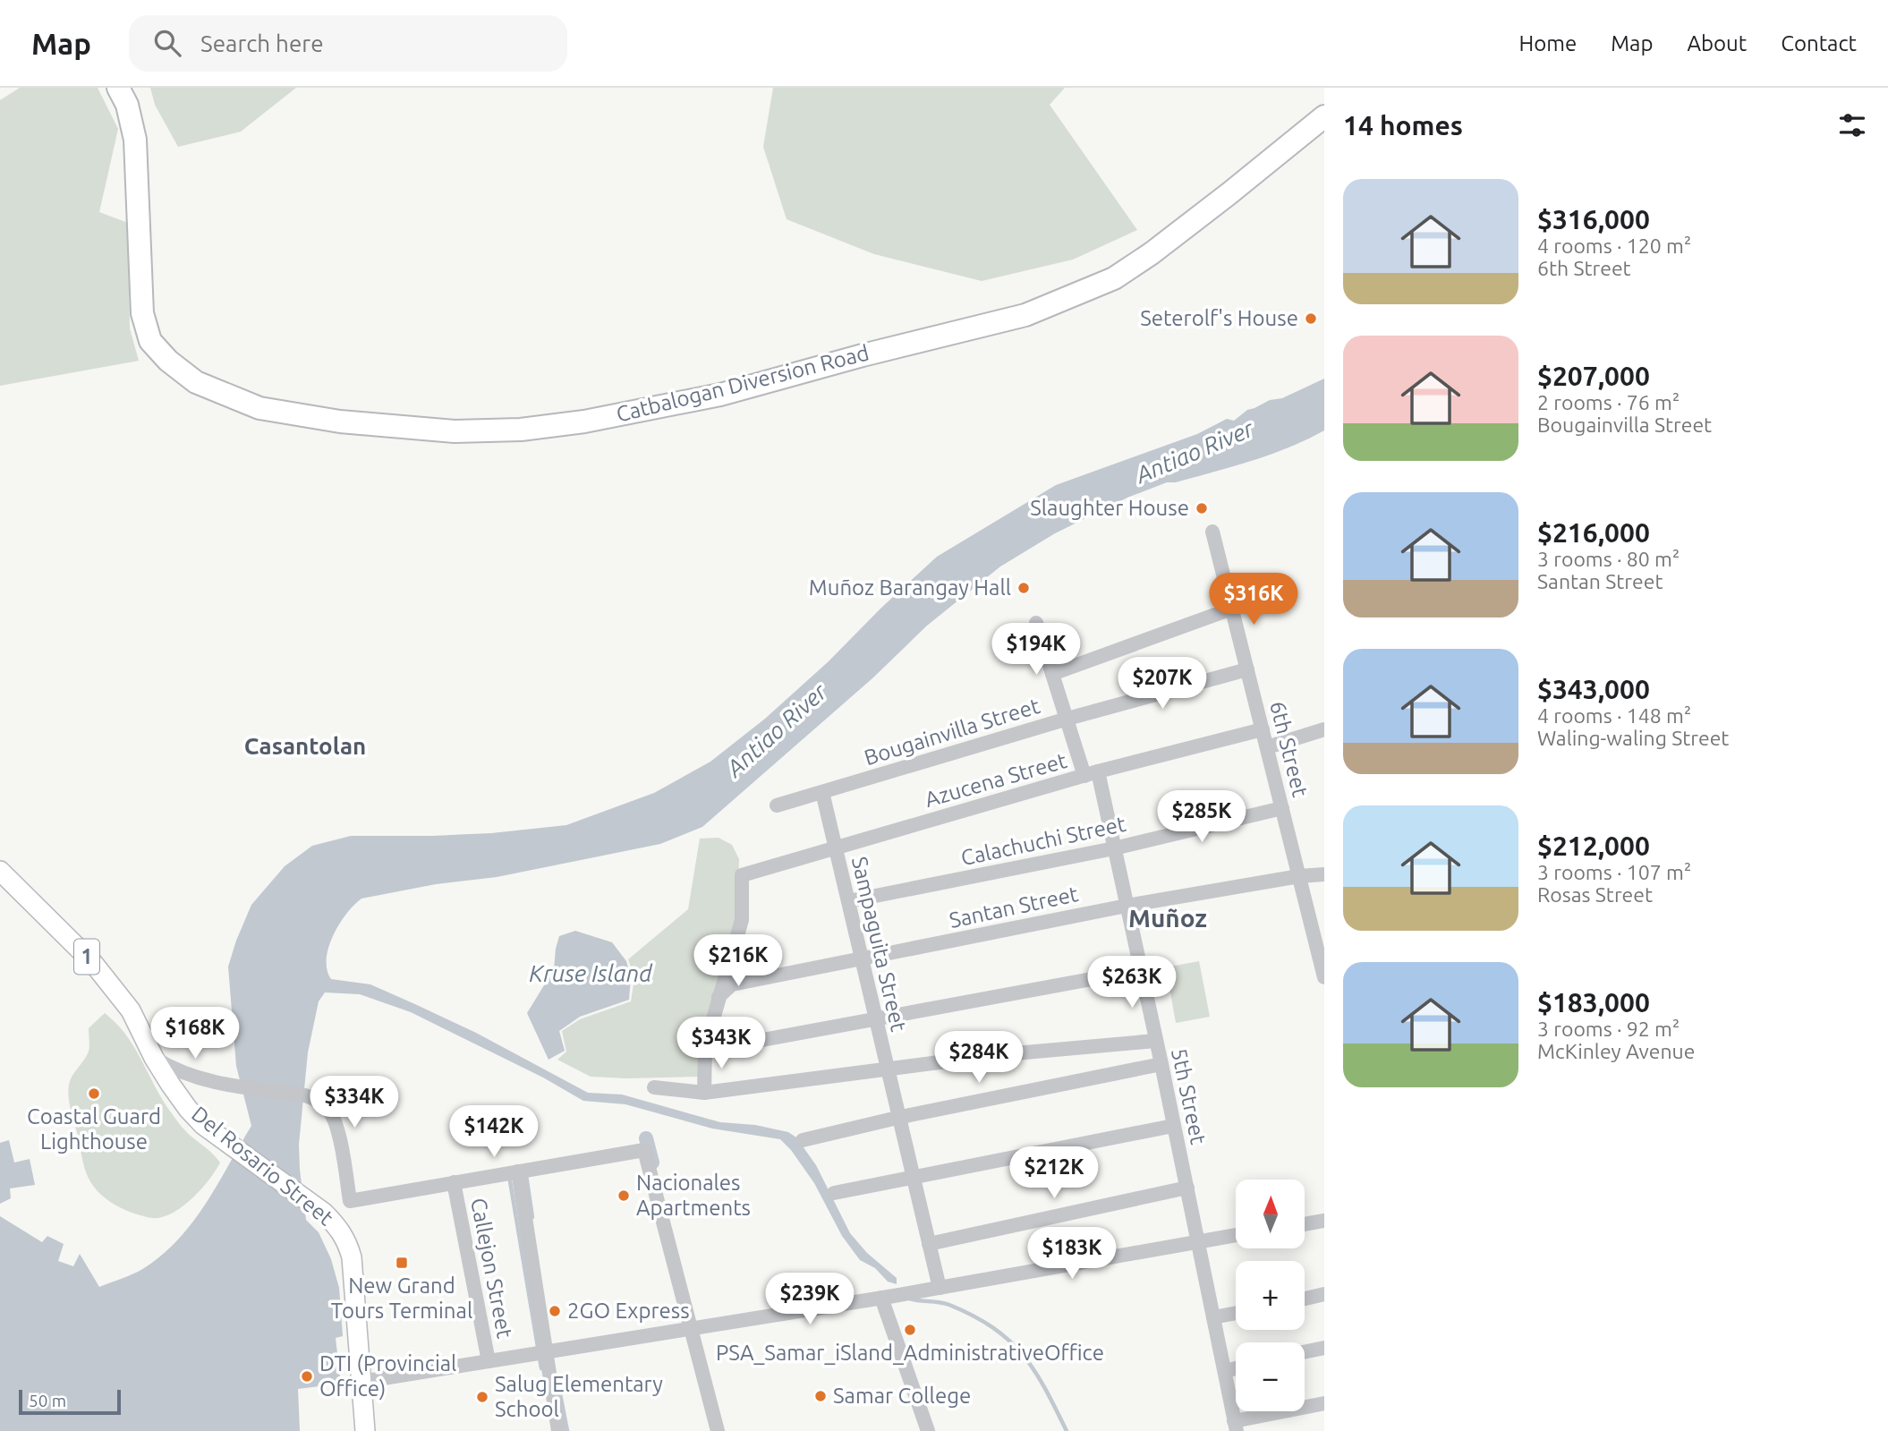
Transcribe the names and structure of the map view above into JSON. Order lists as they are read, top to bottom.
{
  "streets": {
    "highway": ["Catbalogan Diversion Road"],
    "main road": ["1", "Del Rosario Street"],
    "street": [
      "Bougainvilla Street",
      "6th Street",
      "Azucena Street",
      "Calachuchi Street",
      "Santan Street",
      "Sampaguita Street",
      "5th Street",
      "Callejon Street"
    ]
  },
  "crossings": [
    ["Bougainvilla Street", "6th Street"],
    ["Bougainvilla Street", "Sampaguita Street"],
    ["Bougainvilla Street", "5th Street"],
    ["6th Street", "Azucena Street"],
    ["6th Street", "Calachuchi Street"],
    ["6th Street", "Santan Street"],
    ["Azucena Street", "Santan Street"],
    ["Azucena Street", "Sampaguita Street"],
    ["Azucena Street", "5th Street"],
    ["Calachuchi Street", "Sampaguita Street"],
    ["Calachuchi Street", "5th Street"],
    ["Santan Street", "Sampaguita Street"],
    ["Santan Street", "5th Street"],
    ["1", "Del Rosario Street"]
  ],
  "districts": ["Casantolan", "Muñoz"],
  "water": ["Antiao River", "Kruse Island"],
  "places": {
    "other": [
      "Seterolf's House",
      "Slaughter House",
      "Muñoz Barangay Hall",
      "Coastal Guard Lighthouse",
      "Nacionales Apartments",
      "2GO Express",
      "PSA_Samar_iSland_AdministrativeOffice",
      "DTI (Provincial Office)",
      "Samar College",
      "Salug Elementary School"
    ],
    "transit": ["New Grand Tours Terminal"]
  },
  "scale_bar": "50 m",
  "north": "top",
  "page": {
    "header": "Map",
    "search": "Search here",
    "nav": [
      "Home",
      "Map",
      "About",
      "Contact"
    ],
    "heading": "14 homes",
    "list": [
      {
        "name": "$316,000",
        "note": "4 rooms · 120 m² · 6th Street"
      },
      {
        "name": "$207,000",
        "note": "2 rooms · 76 m² · Bougainvilla Street"
      },
      {
        "name": "$216,000",
        "note": "3 rooms · 80 m² · Santan Street"
      },
      {
        "name": "$343,000",
        "note": "4 rooms · 148 m² · Waling-waling Street"
      },
      {
        "name": "$212,000",
        "note": "3 rooms · 107 m² · Rosas Street"
      },
      {
        "name": "$183,000",
        "note": "3 rooms · 92 m² · McKinley Avenue"
      }
    ],
    "price": [
      "$316K",
      "$194K",
      "$207K",
      "$285K",
      "$216K",
      "$263K",
      "$168K",
      "$343K",
      "$284K",
      "$334K",
      "$142K",
      "$212K",
      "$183K",
      "$239K"
    ],
    "map_buttons": ["+", "−"],
    "scale": "50 m"
  }
}
